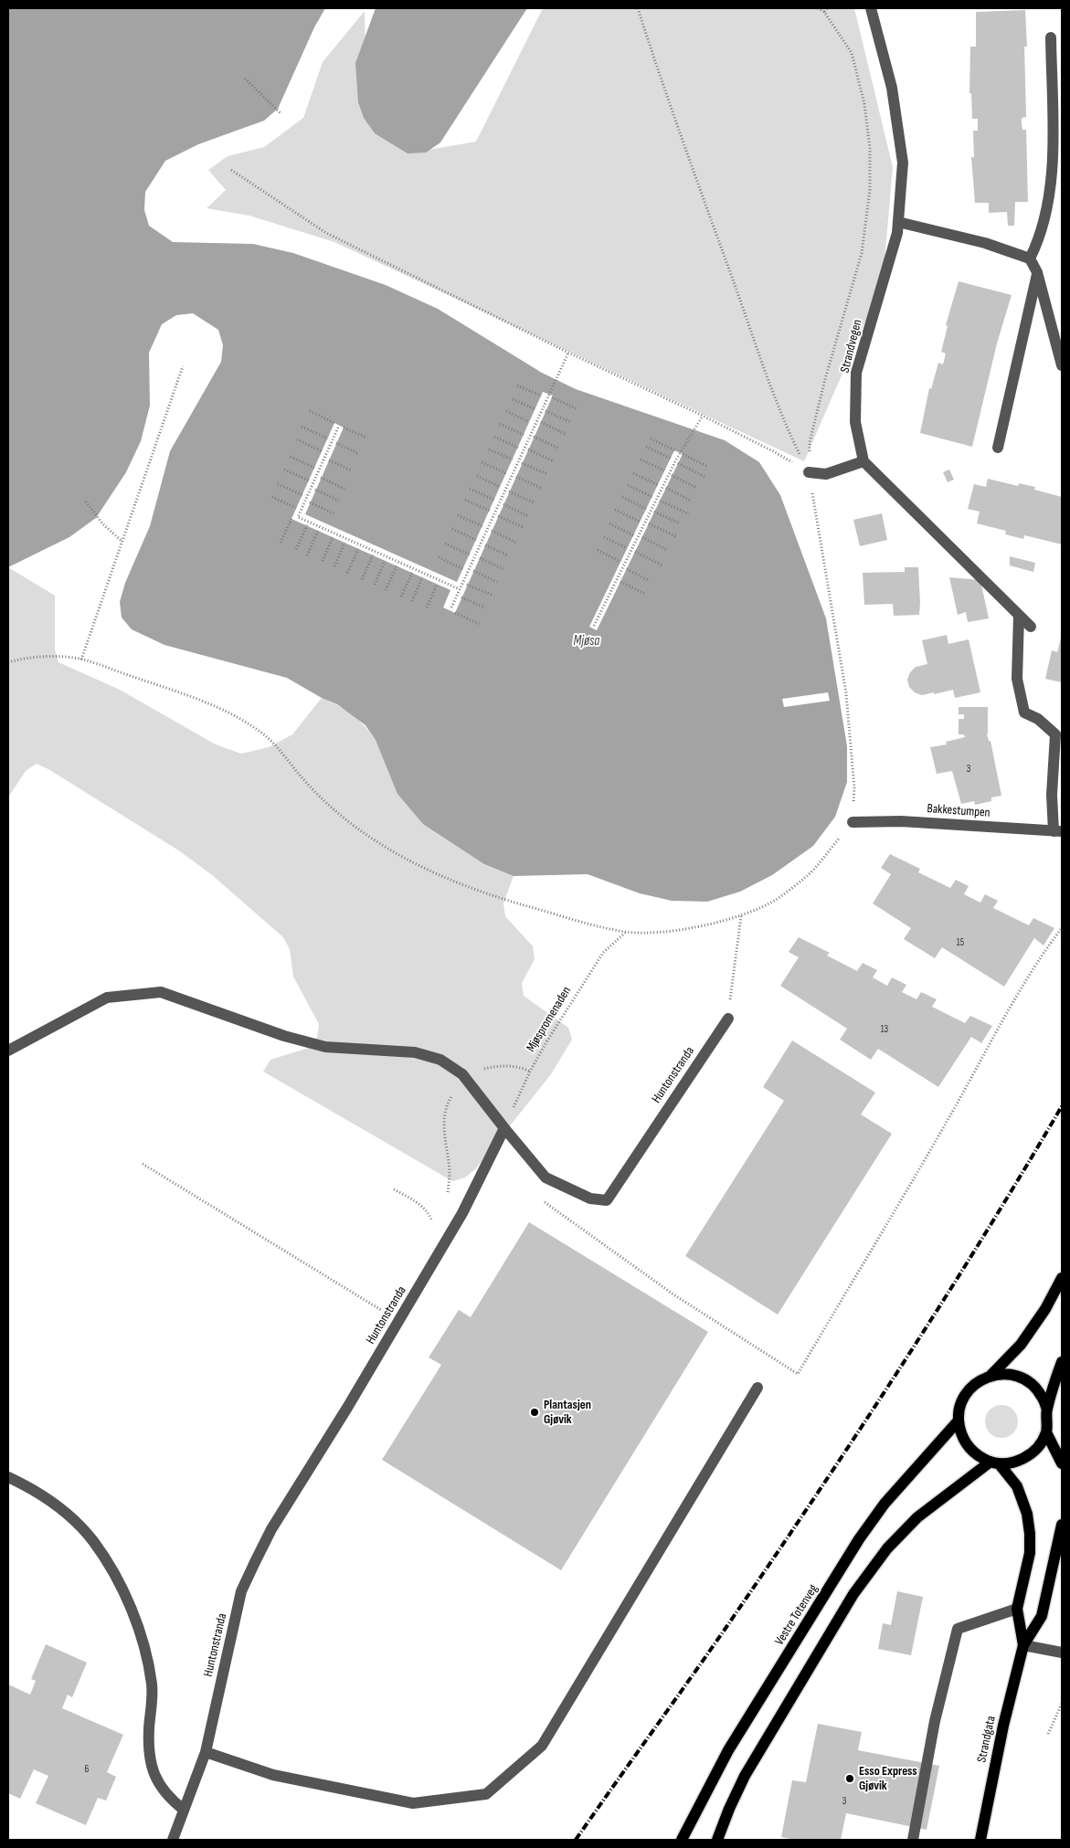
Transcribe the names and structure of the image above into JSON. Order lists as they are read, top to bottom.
{
  "streets": {
    "main road": ["Vestre Totenveg", "Strandgata"],
    "street": ["Strandvegen", "Bakkestumpen", "Huntonstranda"],
    "path": ["Mjøspromenaden"]
  },
  "crossings": [
    ["Mjøspromenaden", "Huntonstranda"],
    ["Vestre Totenveg", "Strandgata"]
  ],
  "water": ["Mjøsa"],
  "places": ["Plantasjen Gjøvik", "Esso Express Gjøvik"],
  "house_numbers": [
    "3",
    "15",
    "13",
    "6",
    "3"
  ]
}
